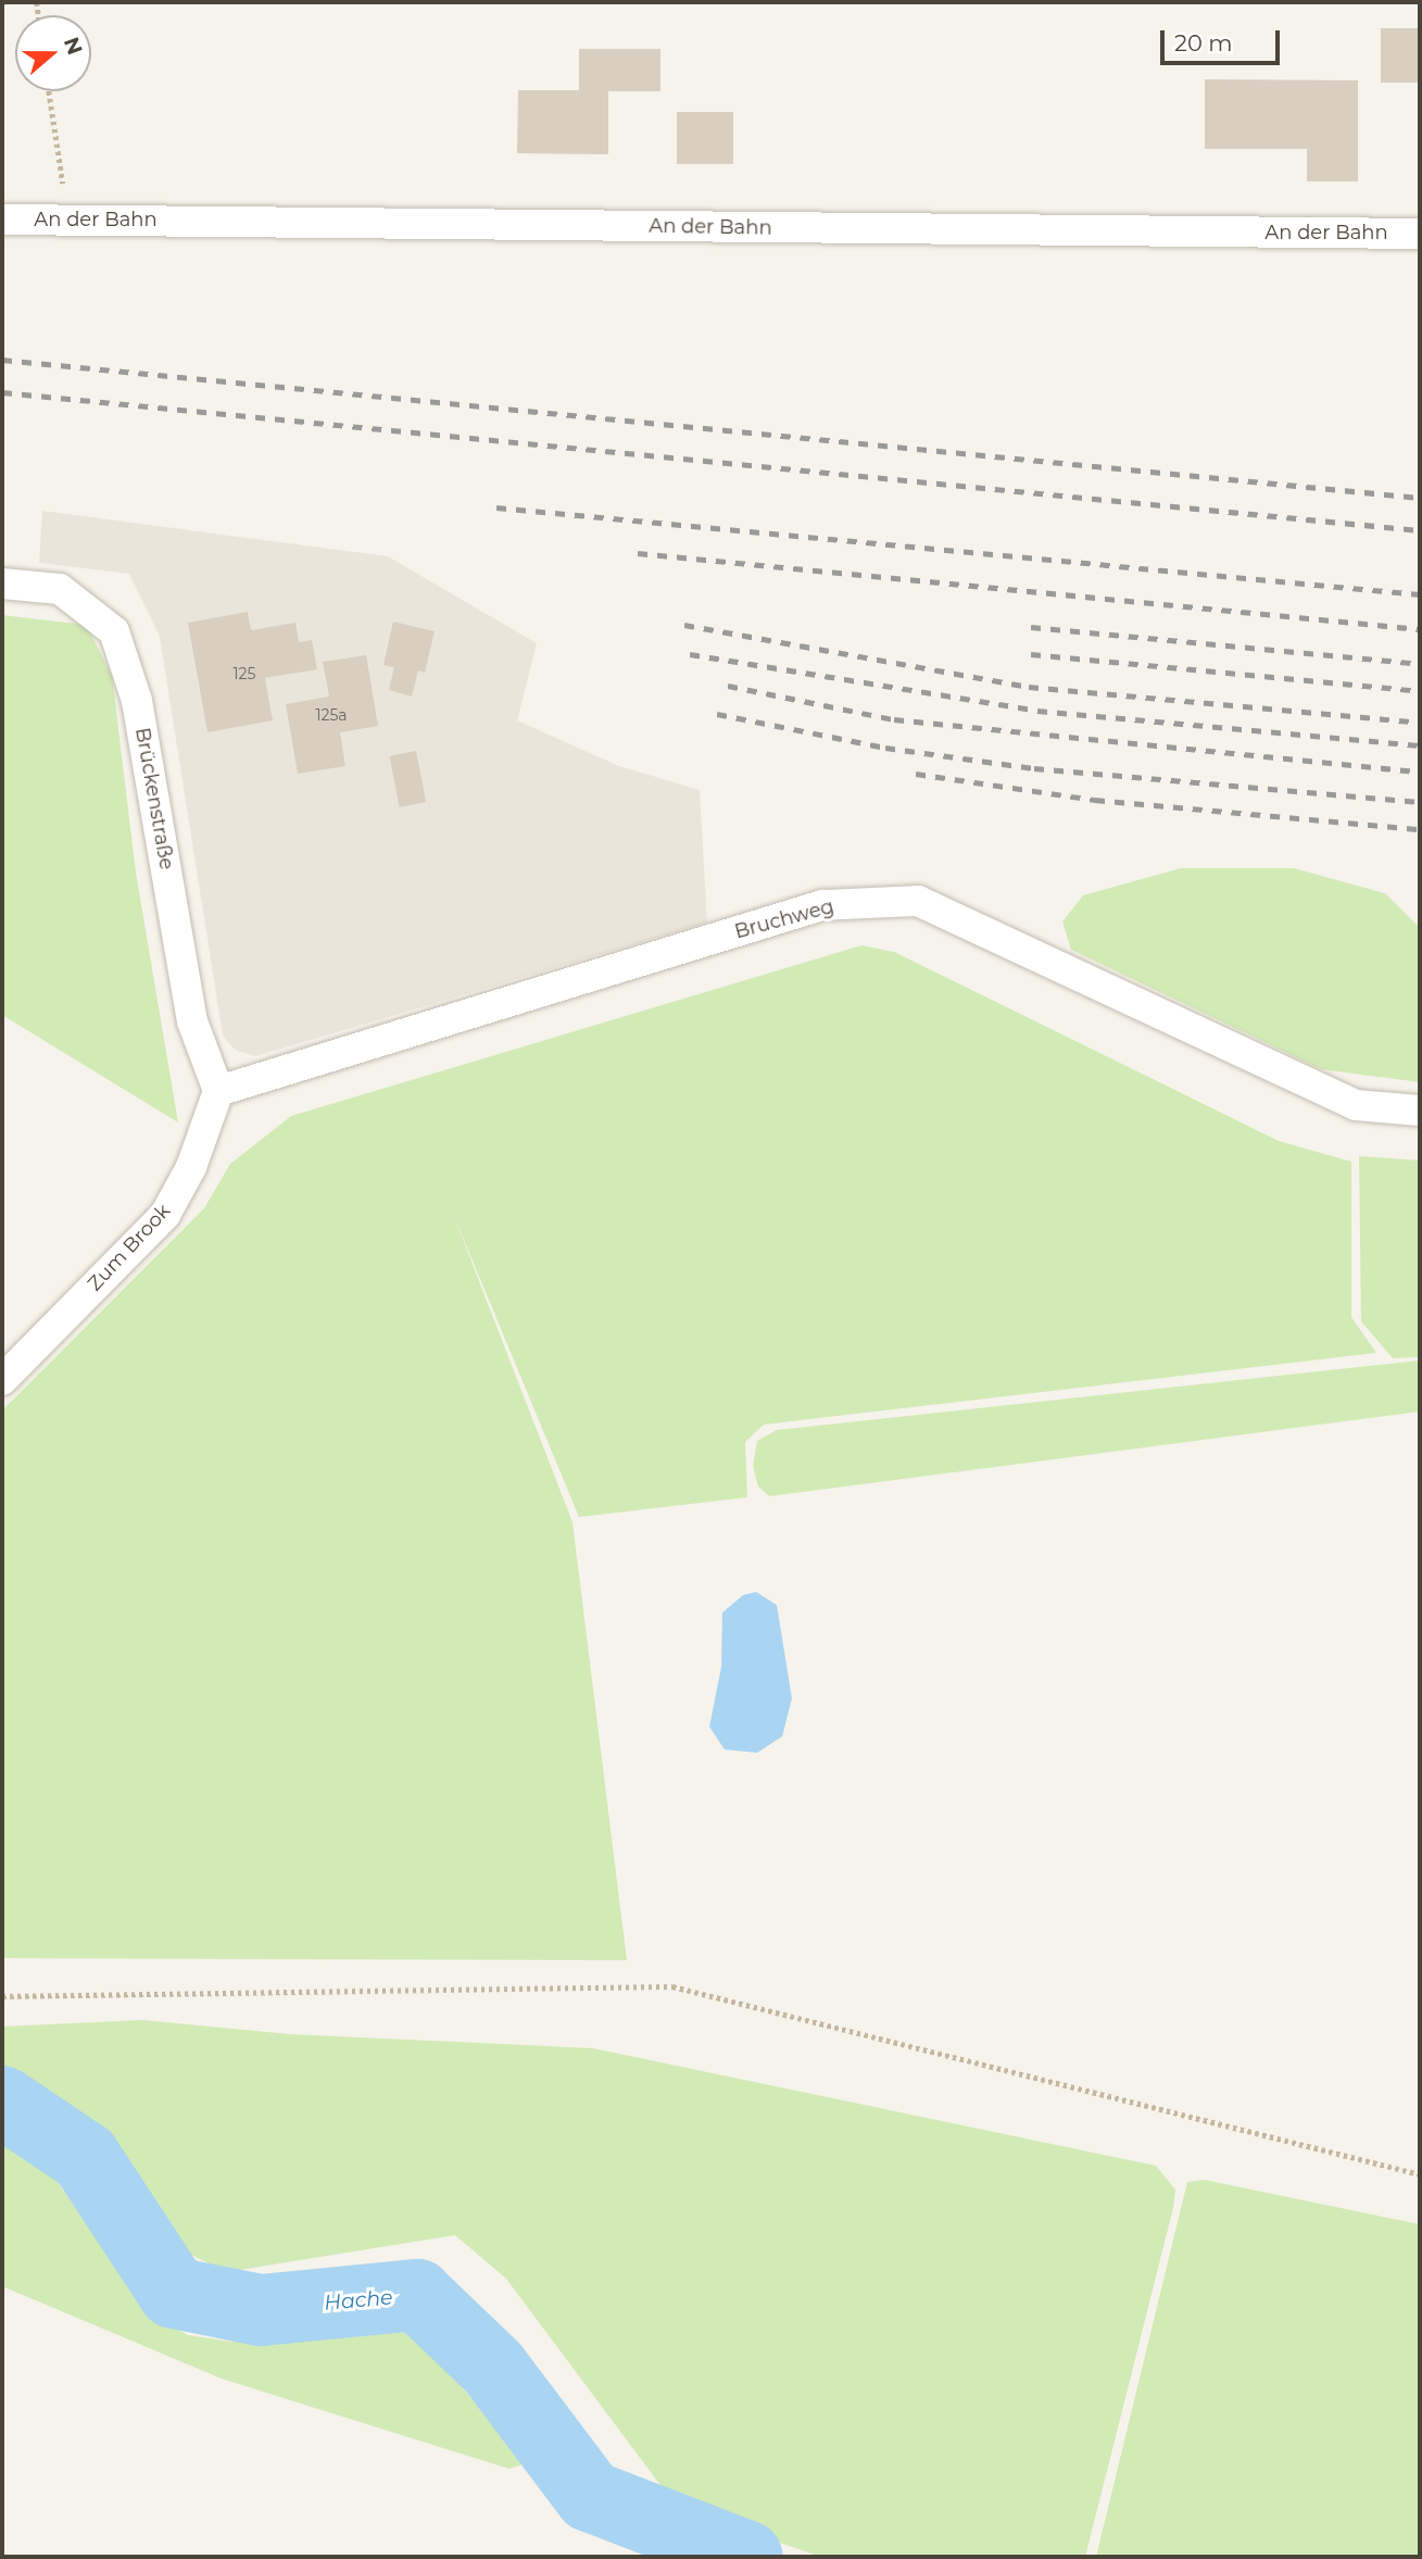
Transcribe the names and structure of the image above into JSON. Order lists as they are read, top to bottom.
{
  "streets": {
    "street": [
      "An der Bahn",
      "Brückenstraße",
      "Bruchweg",
      "Zum Brook"
    ]
  },
  "crossings": [
    ["Brückenstraße", "Bruchweg"],
    ["Brückenstraße", "Zum Brook"],
    ["Bruchweg", "Zum Brook"]
  ],
  "water": ["Hache"],
  "house_numbers": ["125", "125a"],
  "scale_bar": "20 m",
  "north": "right"
}
